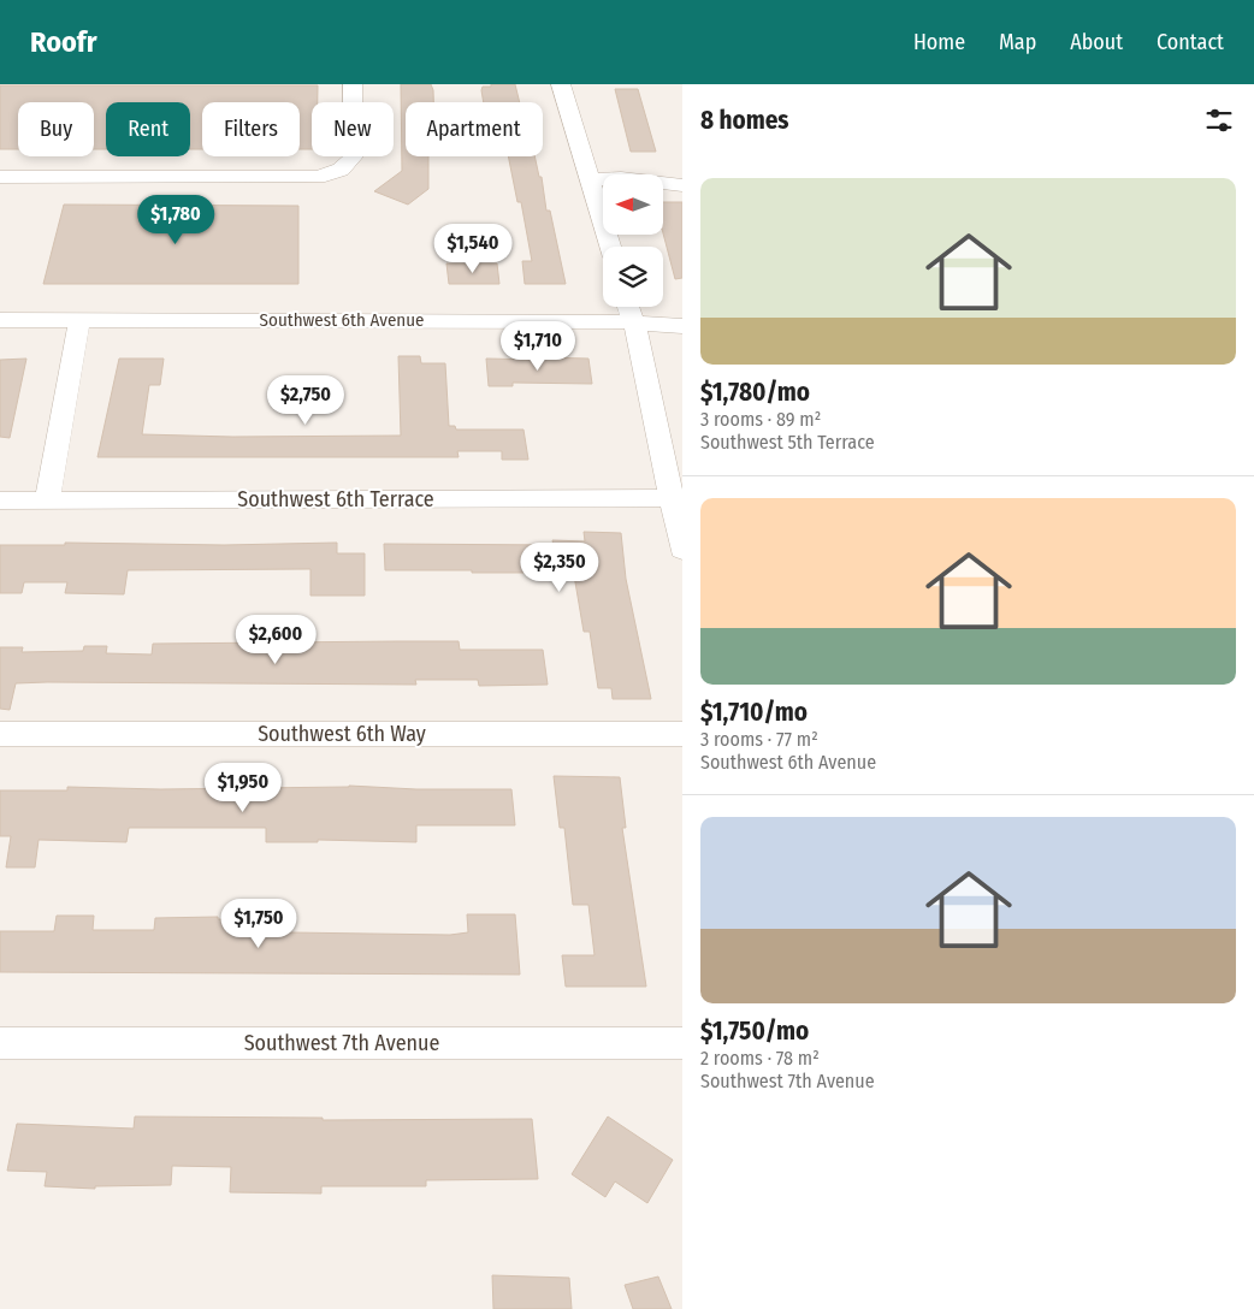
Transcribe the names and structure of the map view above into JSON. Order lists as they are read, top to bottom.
{
  "streets": {
    "street": [
      "Southwest 6th Avenue",
      "Southwest 6th Terrace",
      "Southwest 6th Way",
      "Southwest 7th Avenue"
    ]
  },
  "north": "left",
  "page": {
    "header": "Roofr",
    "nav": [
      "Home",
      "Map",
      "About",
      "Contact"
    ],
    "heading": "8 homes",
    "chip": [
      "Buy",
      "Rent",
      "Filters",
      "New",
      "Apartment"
    ],
    "list": [
      {
        "name": "$1,780/mo",
        "note": "3 rooms · 89 m² · Southwest 5th Terrace"
      },
      {
        "name": "$1,710/mo",
        "note": "3 rooms · 77 m² · Southwest 6th Avenue"
      },
      {
        "name": "$1,750/mo",
        "note": "2 rooms · 78 m² · Southwest 7th Avenue"
      }
    ],
    "price": [
      "$1,780",
      "$1,540",
      "$1,710",
      "$2,750",
      "$2,350",
      "$2,600",
      "$1,950",
      "$1,750"
    ]
  }
}
